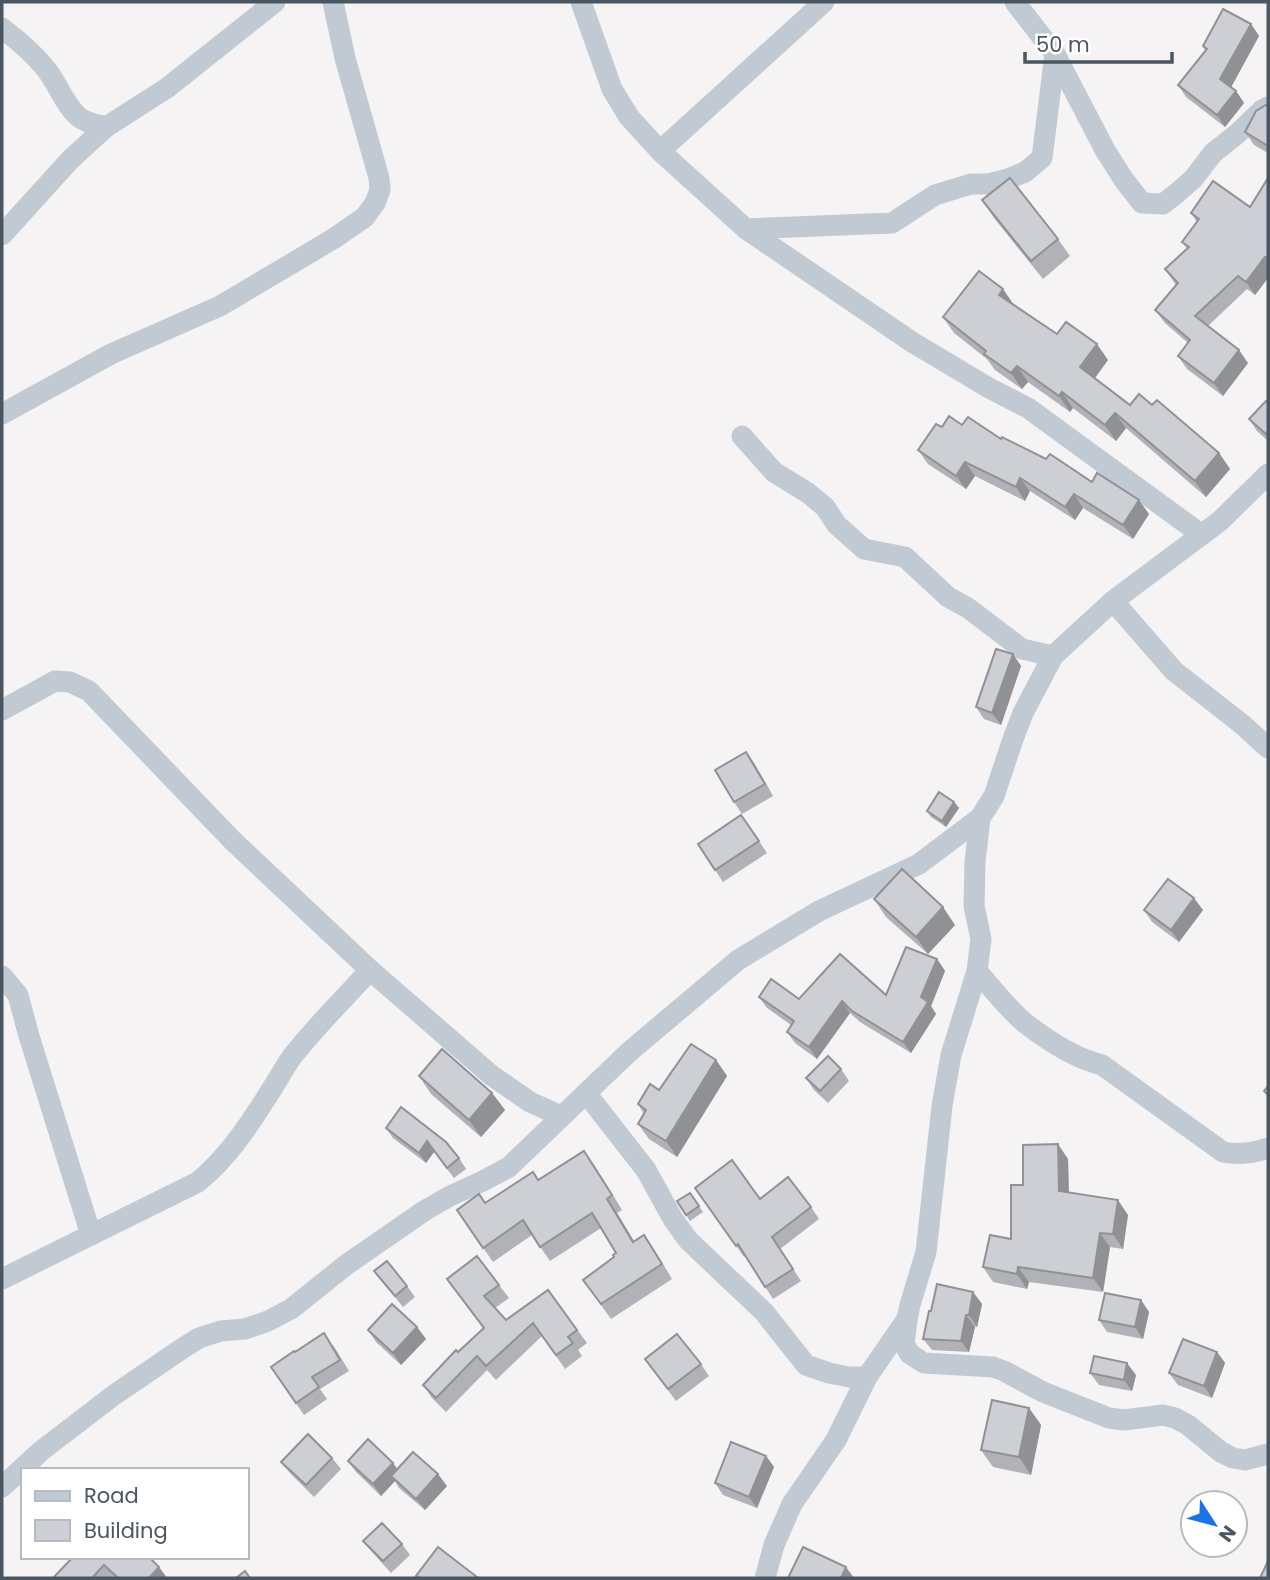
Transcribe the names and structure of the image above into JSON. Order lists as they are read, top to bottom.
{
  "legend": ["Road", "Building"],
  "scale_bar": "50 m",
  "north": "bottom right"
}
